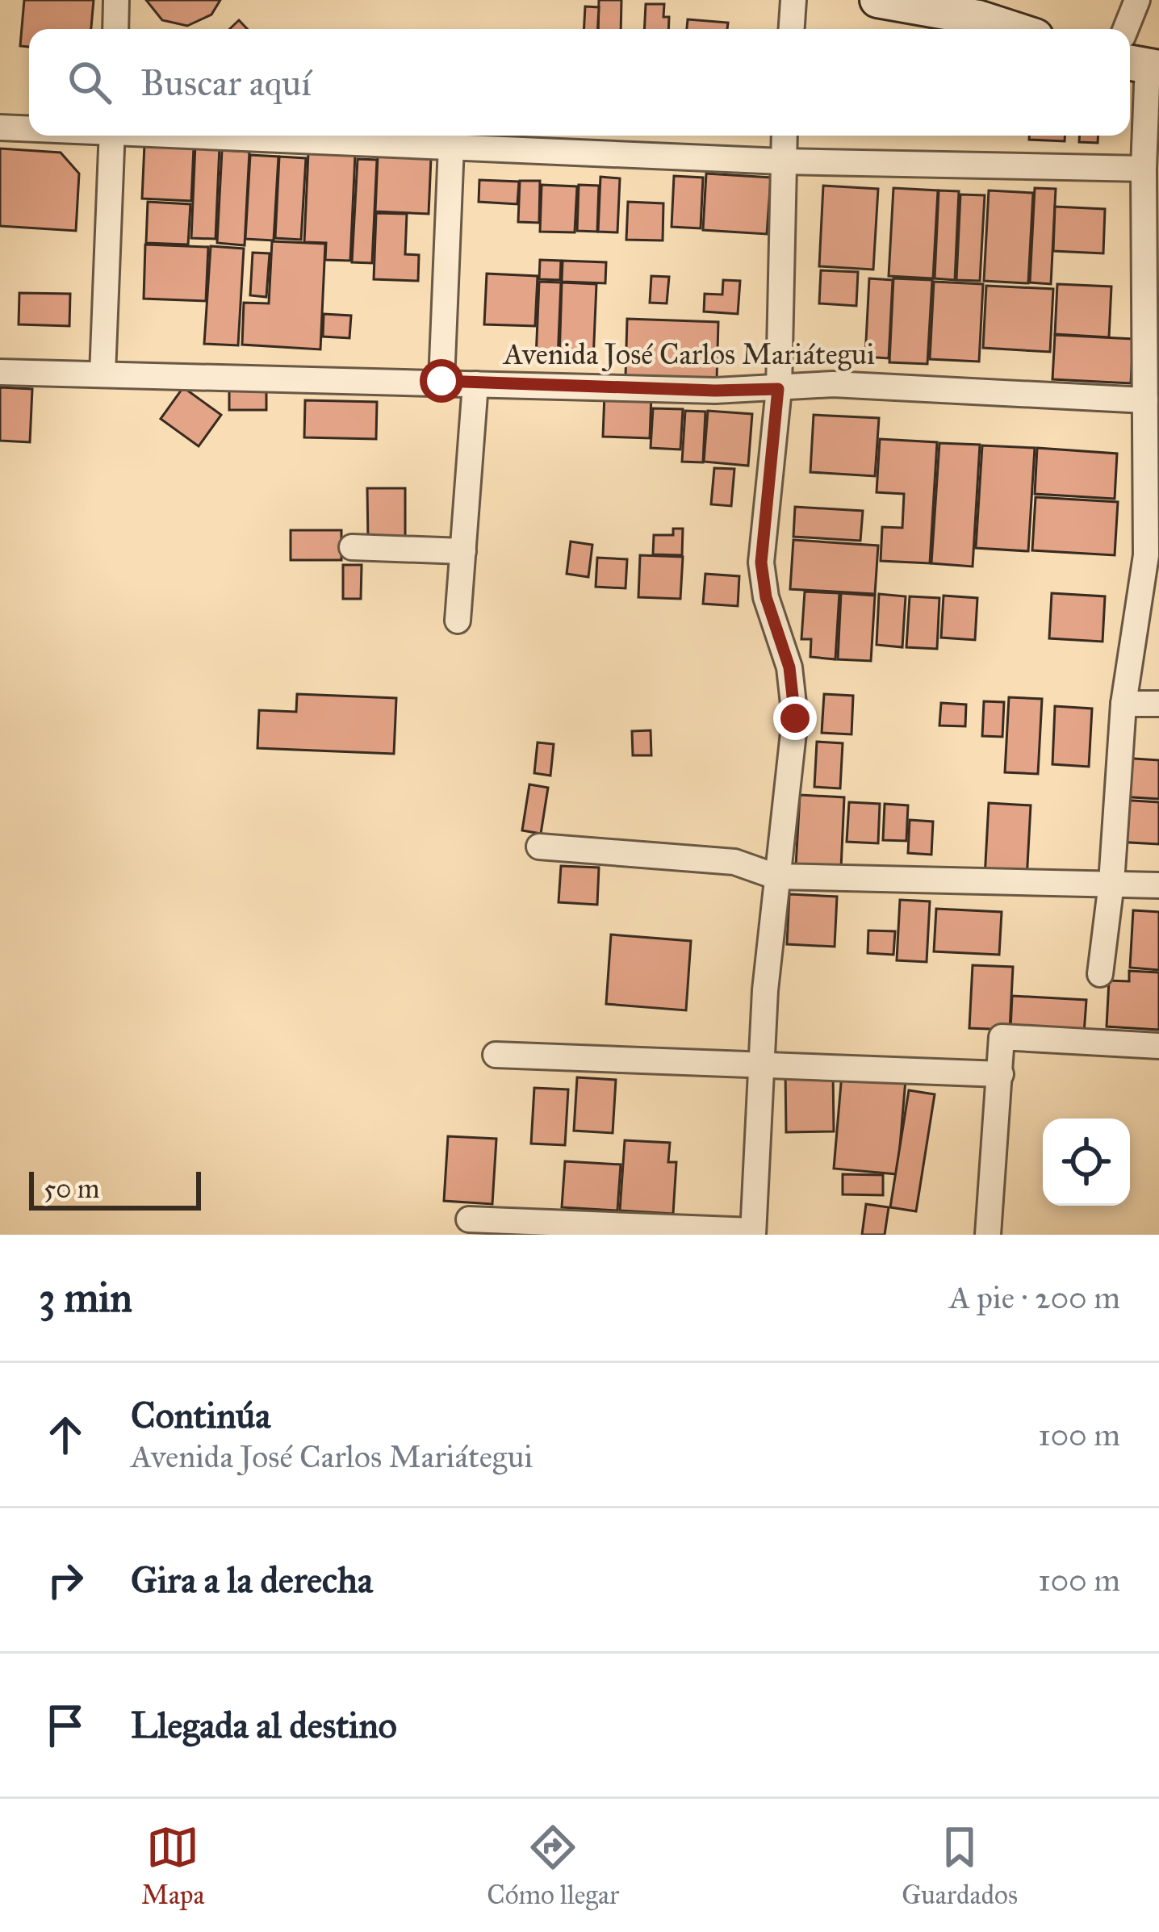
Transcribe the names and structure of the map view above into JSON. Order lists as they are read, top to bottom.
{
  "streets": {
    "street": ["Avenida José Carlos Mariátegui"]
  },
  "scale_bar": "50 m",
  "page": {
    "search": "Buscar aquí",
    "scale": "50 m",
    "heading": ["3 min", "A pie · 200 m"],
    "list": [
      ["Continúa", "Avenida José Carlos Mariátegui", "100 m"],
      ["Gira a la derecha", "100 m"],
      "Llegada al destino"
    ],
    "nav": ["Mapa", "Cómo llegar", "Guardados"]
  }
}
